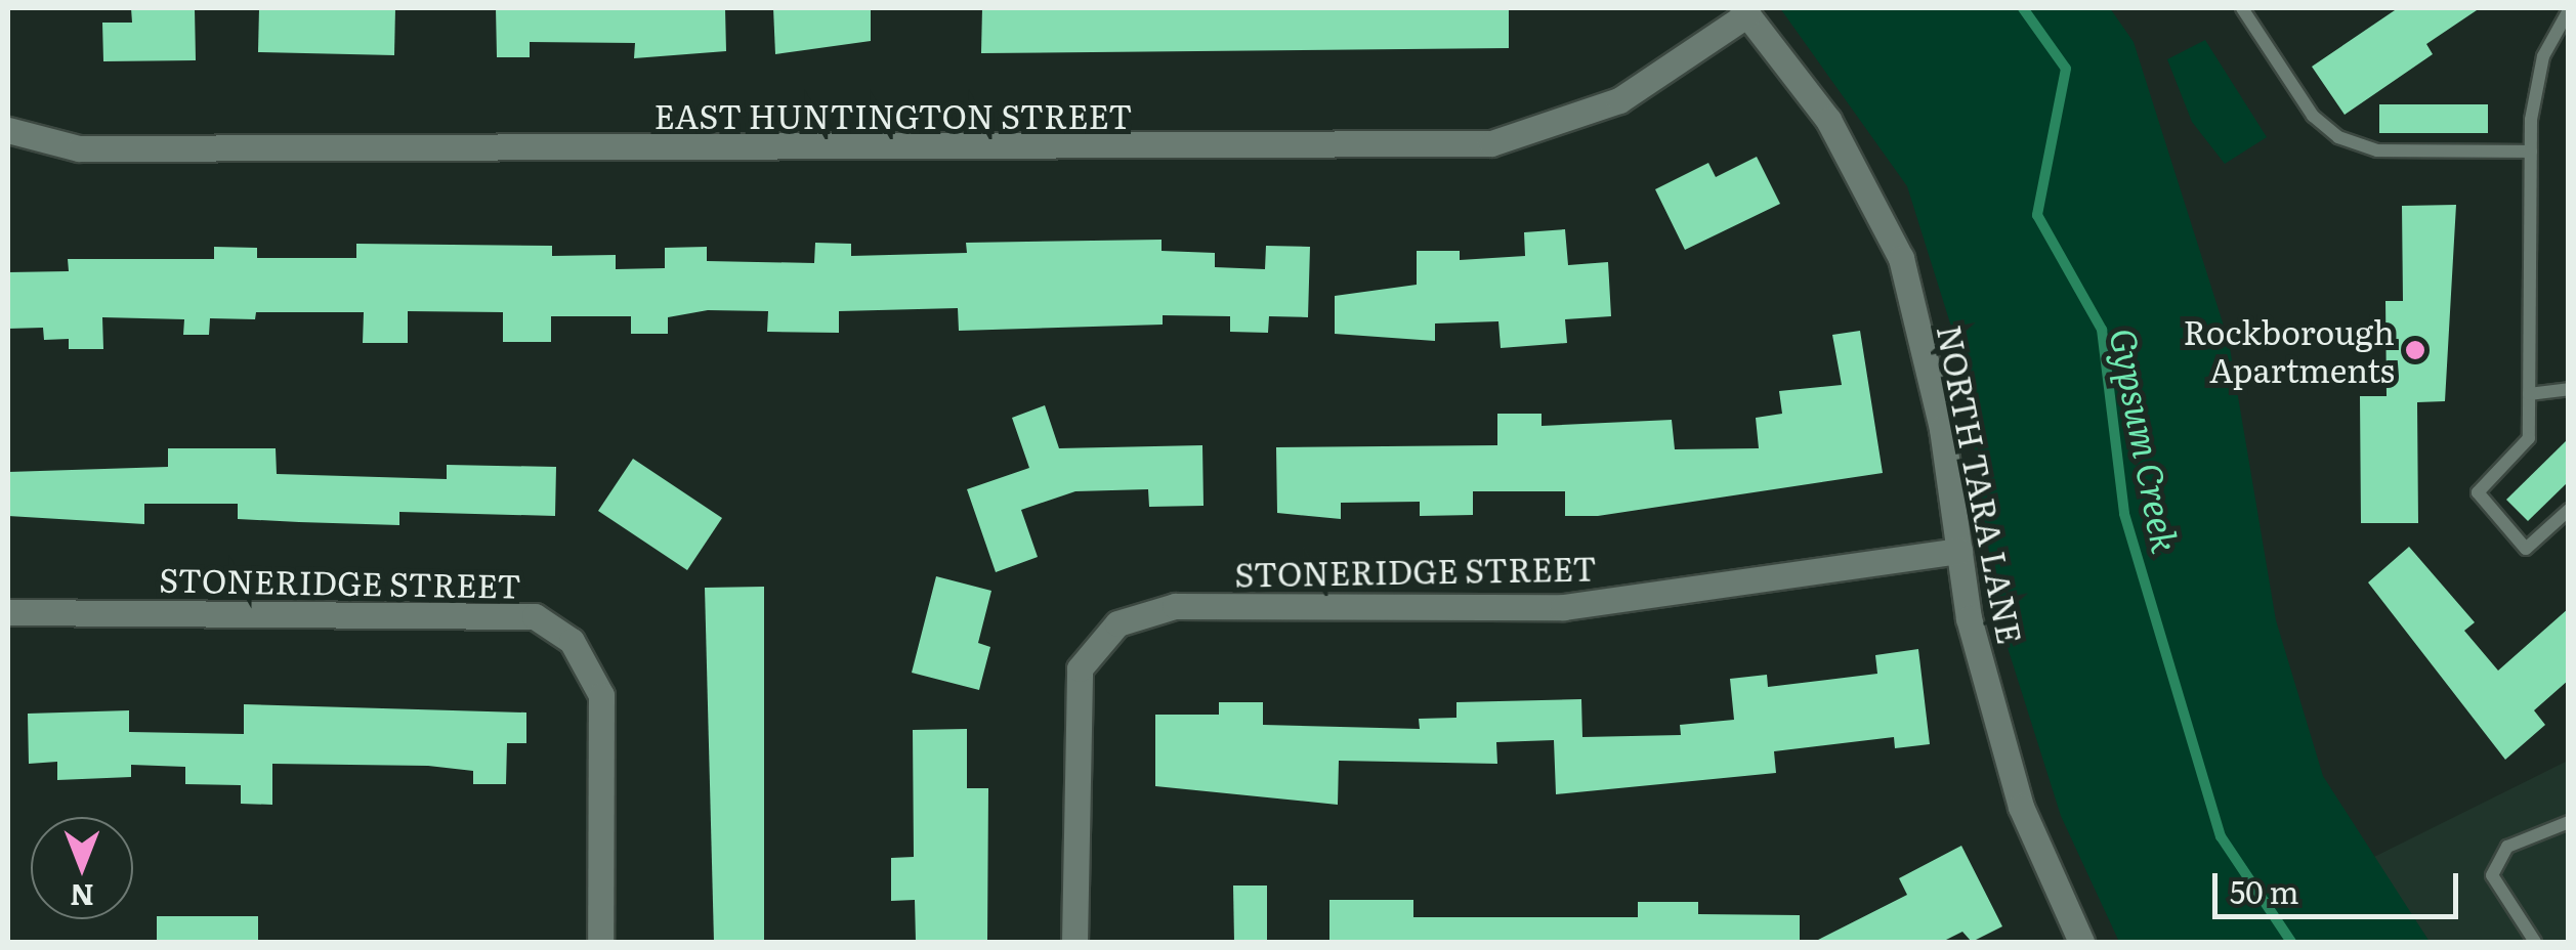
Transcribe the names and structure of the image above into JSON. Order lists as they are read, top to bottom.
{
  "streets": {
    "street": ["EAST HUNTINGTON STREET", "NORTH TARA LANE", "STONERIDGE STREET"]
  },
  "crossings": [
    ["EAST HUNTINGTON STREET", "NORTH TARA LANE"],
    ["NORTH TARA LANE", "STONERIDGE STREET"]
  ],
  "water": ["Gypsum Creek"],
  "places": ["Rockborough Apartments"],
  "scale_bar": "50 m",
  "north": "bottom"
}
